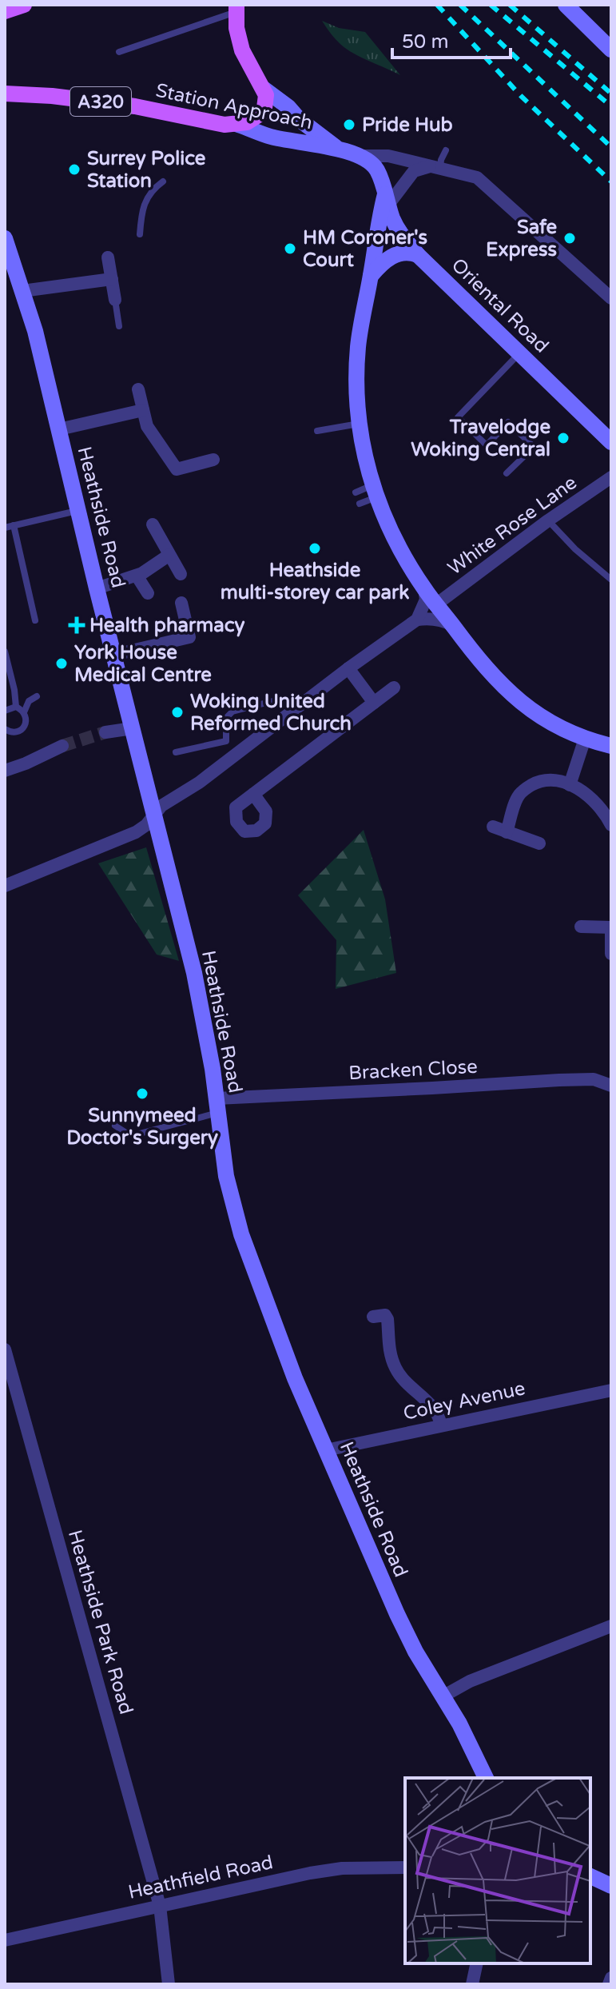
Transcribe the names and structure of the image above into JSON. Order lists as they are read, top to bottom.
{
  "streets": {
    "main road": ["A320", "Station Approach"],
    "street": [
      "Oriental Road",
      "Heathside Road",
      "White Rose Lane",
      "Bracken Close",
      "Coley Avenue",
      "Heathside Park Road",
      "Heathfield Road"
    ]
  },
  "crossings": [
    ["Station Approach", "Oriental Road"],
    ["Heathside Road", "Bracken Close"],
    ["Heathside Road", "Coley Avenue"],
    ["Heathside Park Road", "Heathfield Road"]
  ],
  "places": {
    "other": [
      "Pride Hub",
      "Surrey Police Station",
      "Safe Express",
      "HM Coroner's Court",
      "Travelodge Woking Central",
      "Heathside multi-storey car park",
      "York House Medical Centre",
      "Woking United Reformed Church",
      "Sunnymeed Doctor's Surgery"
    ],
    "health": ["Health pharmacy"]
  },
  "scale_bar": "50 m"
}
